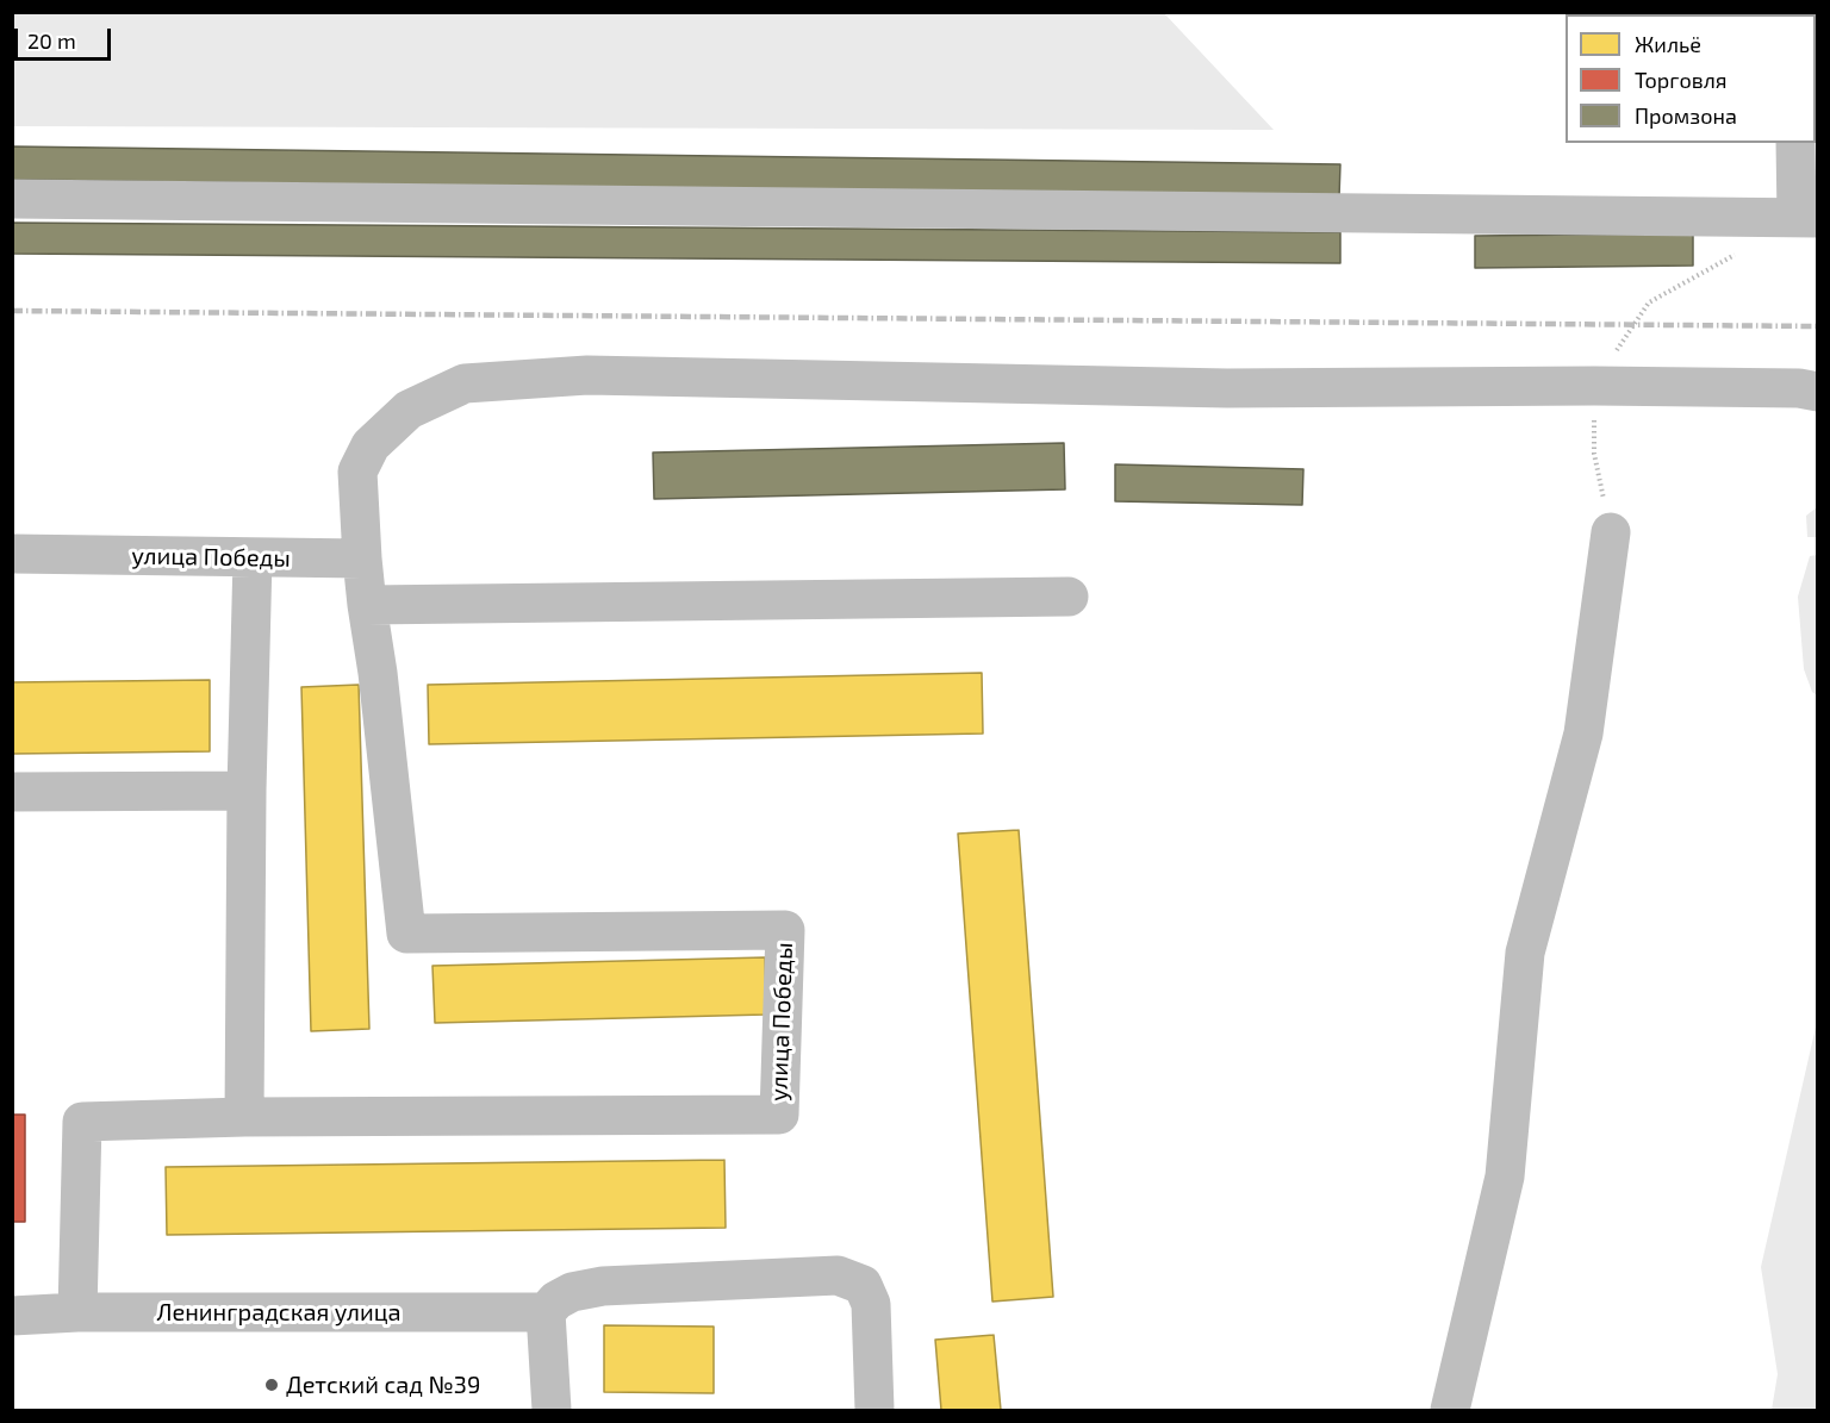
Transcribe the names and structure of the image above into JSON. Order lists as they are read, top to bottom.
{
  "streets": {
    "street": ["улица Победы", "Ленинградская улица"]
  },
  "places": ["Детский сад №39"],
  "legend": ["Жильё", "Торговля", "Промзона"],
  "scale_bar": "20 m"
}
